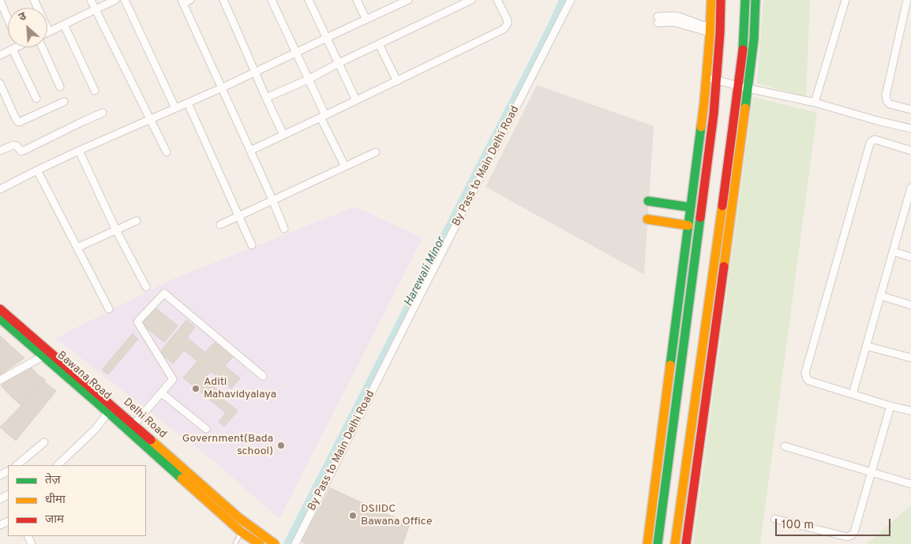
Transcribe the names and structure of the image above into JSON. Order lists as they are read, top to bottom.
{
  "streets": {
    "main road": ["Bawana Road", "Delhi Road"],
    "street": ["By Pass to Main Delhi Road"]
  },
  "crossings": [
    ["Bawana Road", "Delhi Road"]
  ],
  "water": ["Harewali Minor"],
  "places": ["Aditi Mahavidyalaya", "Government(Bada school)", "DSIIDC Bawana Office"],
  "legend": ["तेज़", "धीमा", "जाम"],
  "scale_bar": "100 m",
  "north": "top left"
}
